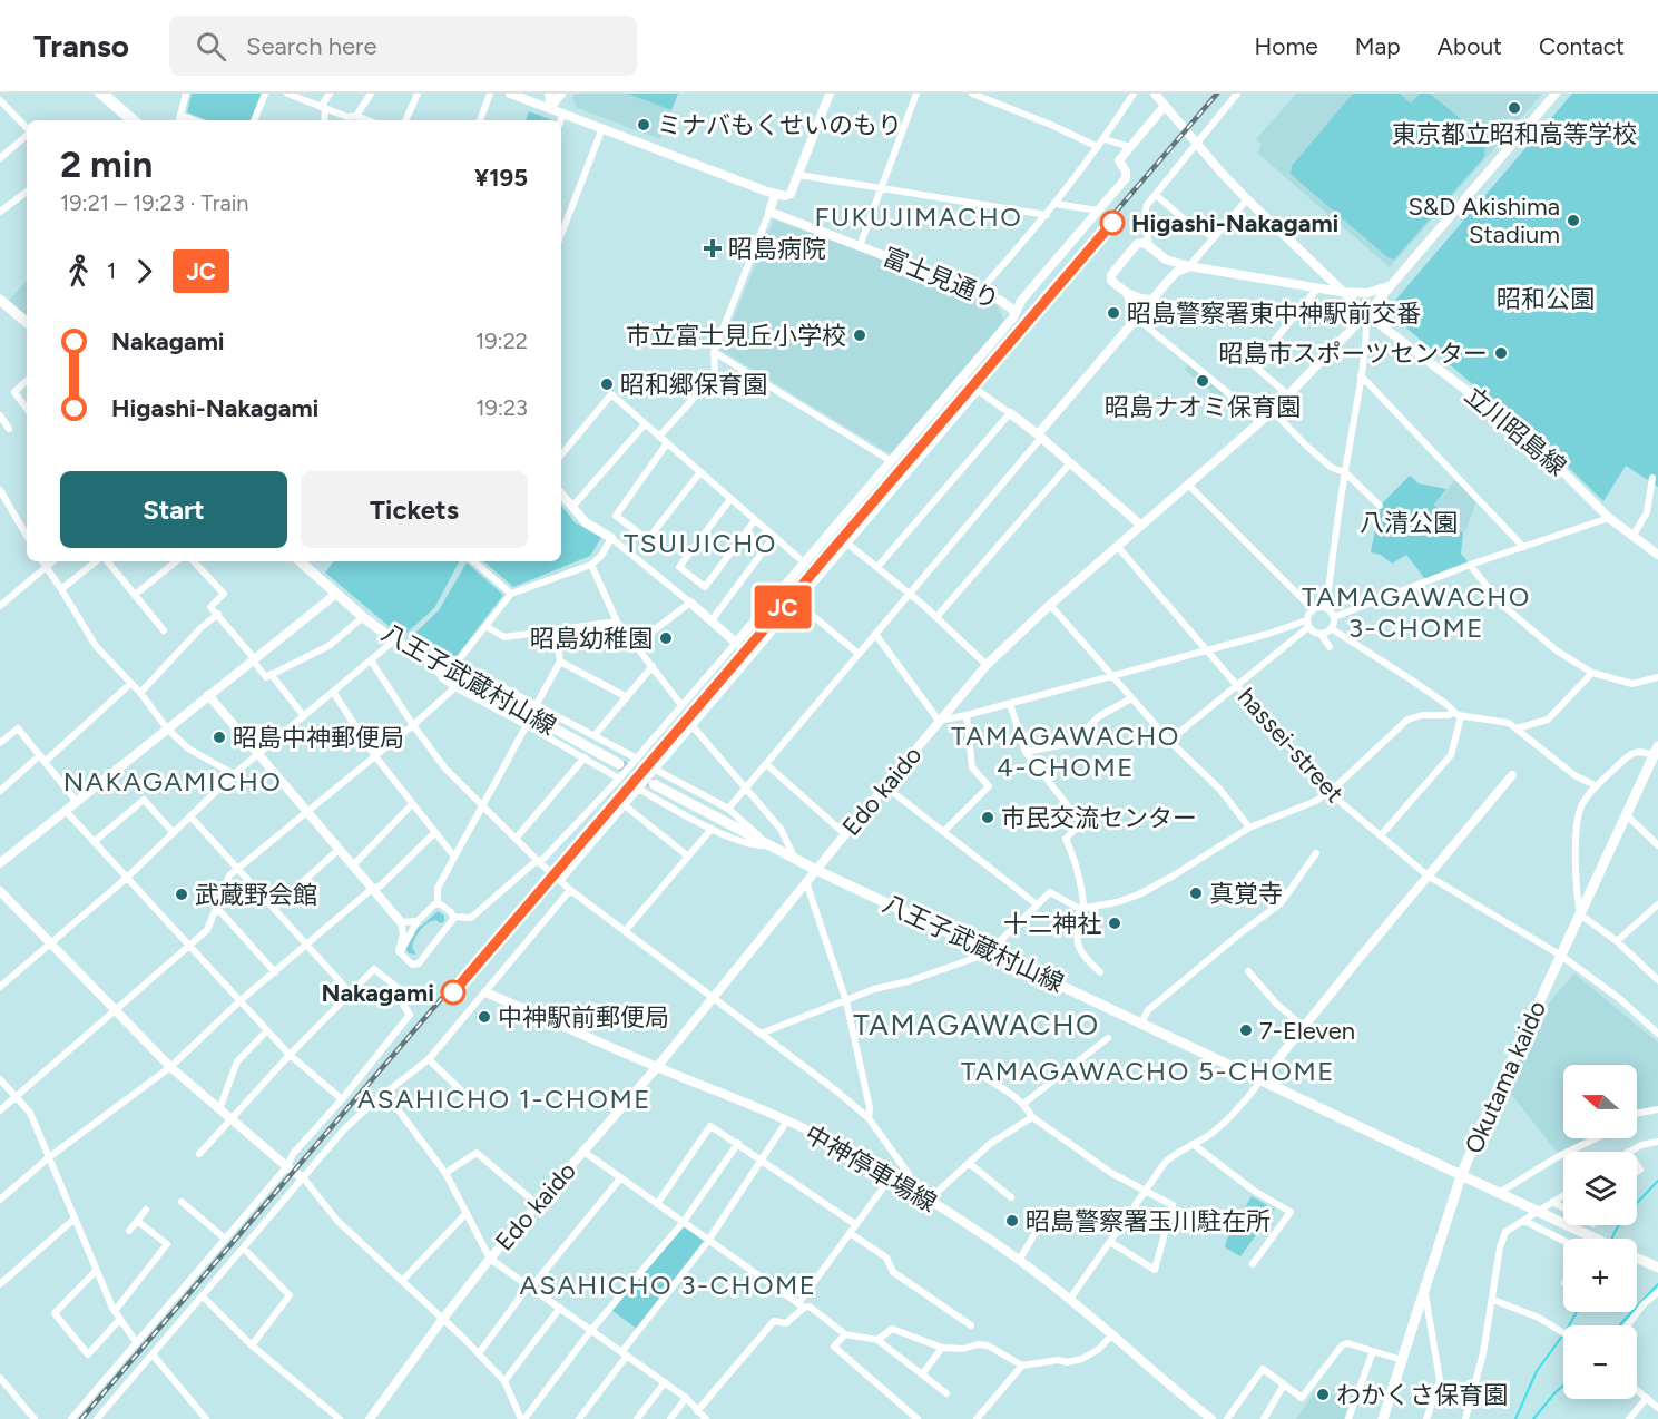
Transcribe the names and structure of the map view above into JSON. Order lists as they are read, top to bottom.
{
  "streets": {
    "main road": ["八王子武蔵村山線", "Okutama kaido"],
    "street": [
      "富士見通り",
      "立川昭島線",
      "hassei-street",
      "Edo kaido",
      "中神停車場線"
    ]
  },
  "crossings": [
    ["立川昭島線", "Edo kaido"],
    ["八王子武蔵村山線", "Edo kaido"],
    ["八王子武蔵村山線", "Okutama kaido"],
    ["hassei-street", "Edo kaido"],
    ["hassei-street", "Okutama kaido"],
    ["Edo kaido", "中神停車場線"]
  ],
  "districts": [
    "FUKUJIMACHO",
    "TSUIJICHO",
    "TAMAGAWACHO 3-CHOME",
    "TAMAGAWACHO 4-CHOME",
    "NAKAGAMICHO",
    "TAMAGAWACHO",
    "TAMAGAWACHO 5-CHOME",
    "ASAHICHO 1-CHOME",
    "ASAHICHO 3-CHOME"
  ],
  "parks": ["昭和公園", "八清公園"],
  "places": {
    "other": [
      "東京都立昭和高等学校",
      "ミナバもくせいのもり",
      "S&D Akishima Stadium",
      "Higashi-Nakagami",
      "昭島警察署東中神駅前交番",
      "市立富士見丘小学校",
      "昭島市スポーツセンター",
      "昭島ナオミ保育園",
      "昭和郷保育園",
      "昭島幼稚園",
      "昭島中神郵便局",
      "市民交流センター",
      "真覚寺",
      "武蔵野会館",
      "十二神社",
      "Nakagami",
      "中神駅前郵便局",
      "7-Eleven",
      "昭島警察署玉川駐在所",
      "わかくさ保育園"
    ],
    "health": ["昭島病院"]
  },
  "north": "left",
  "page": {
    "header": "Transo",
    "search": "Search here",
    "nav": [
      "Home",
      "Map",
      "About",
      "Contact"
    ],
    "on_map": "JC",
    "heading": ["2 min", "19:21 – 19:23 · Train", "¥195"],
    "legs": ["1", "JC"],
    "list": [
      {
        "name": "Nakagami",
        "value": "19:22"
      },
      {
        "name": "Higashi-Nakagami",
        "value": "19:23"
      }
    ],
    "buttons": ["Start", "Tickets"],
    "map_buttons": ["+", "−"]
  }
}
